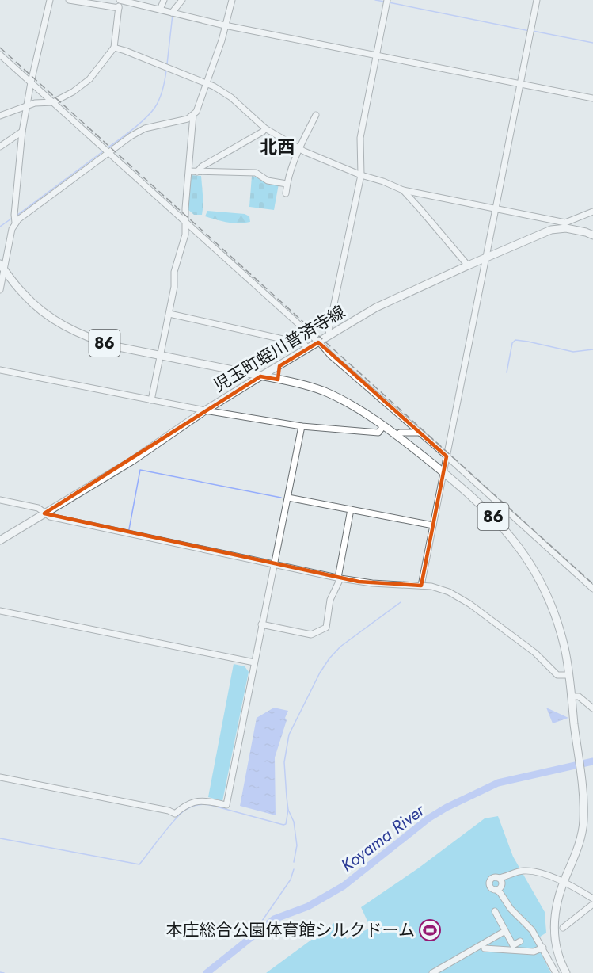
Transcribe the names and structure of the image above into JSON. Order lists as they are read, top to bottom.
{
  "streets": {
    "main road": ["86", "児玉町蛭川普済寺線"]
  },
  "crossings": [
    ["86", "児玉町蛭川普済寺線"]
  ],
  "districts": ["北西"],
  "water": ["Koyama River"],
  "places": {
    "sports": ["本庄総合公園体育館シルクドーム"]
  }
}
